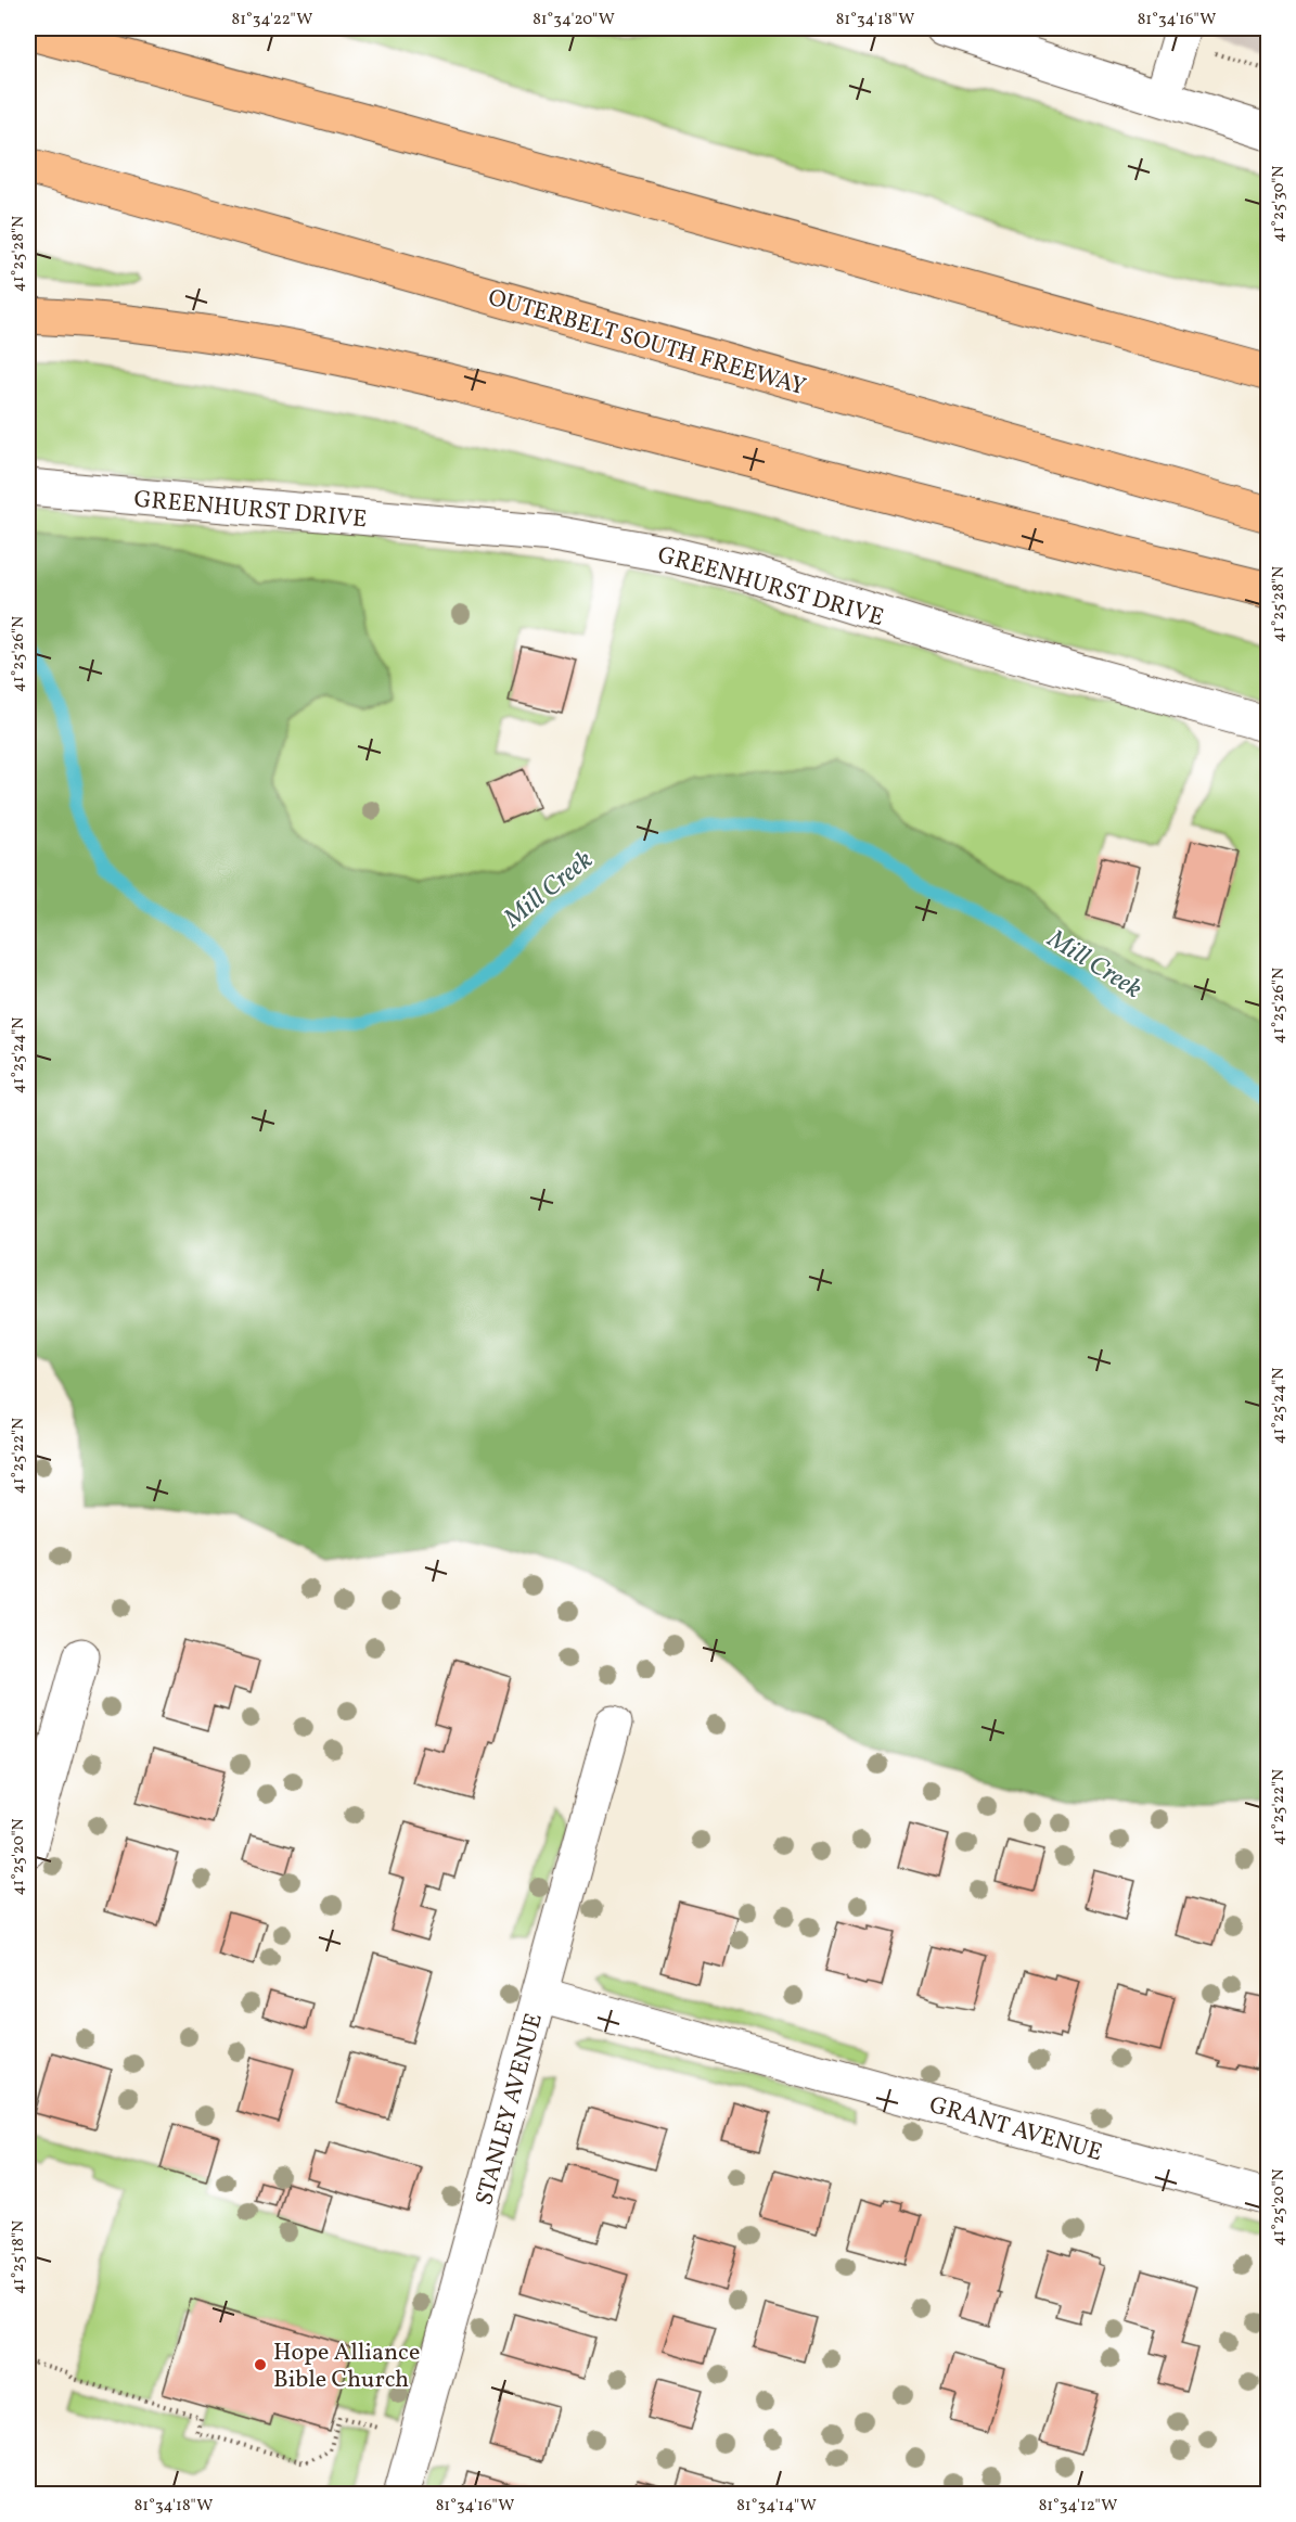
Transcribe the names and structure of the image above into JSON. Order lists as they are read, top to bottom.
{
  "streets": {
    "highway": ["OUTERBELT SOUTH FREEWAY"],
    "street": ["GREENHURST DRIVE", "STANLEY AVENUE", "GRANT AVENUE"]
  },
  "crossings": [
    ["STANLEY AVENUE", "GRANT AVENUE"]
  ],
  "water": ["Mill Creek"],
  "places": ["Hope Alliance Bible Church"],
  "coordinates": [
    "81°34'22\"W",
    "81°34'20\"W",
    "81°34'18\"W",
    "81°34'16\"W",
    "41°25'30\"N",
    "41°25'28\"N",
    "41°25'26\"N",
    "41°25'24\"N",
    "41°25'22\"N",
    "41°25'20\"N",
    "41°25'18\"N",
    "81°34'14\"W",
    "81°34'12\"W"
  ]
}
